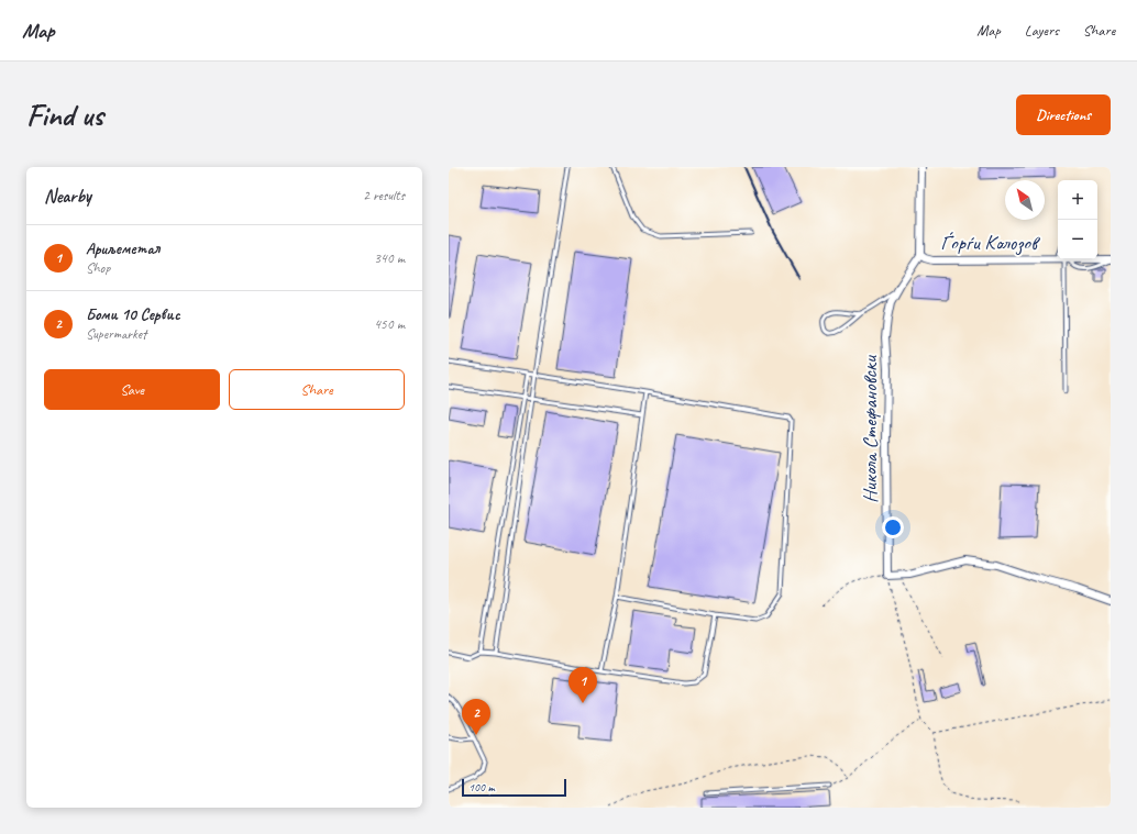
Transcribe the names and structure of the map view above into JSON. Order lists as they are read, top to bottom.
{
  "streets": {
    "street": ["Ѓорѓи Колозов", "Никола Стефановски"]
  },
  "crossings": [
    ["Ѓорѓи Колозов", "Никола Стефановски"]
  ],
  "scale_bar": "100 m",
  "north": "top left",
  "page": {
    "header": "Map",
    "nav": ["Map", "Layers", "Share"],
    "buttons": [
      "Directions",
      ["Save", "Share"]
    ],
    "title": "Find us",
    "heading": ["Nearby", "2 results"],
    "map_buttons": ["+", "−"],
    "list": [
      {
        "mark": "1",
        "name": "Ариљеметал",
        "note": "Shop",
        "value": "340 m"
      },
      {
        "mark": "2",
        "name": "Боми 10 Сервис",
        "note": "Supermarket",
        "value": "450 m"
      }
    ],
    "pins": ["1", "2"],
    "scale": "100 m"
  }
}
